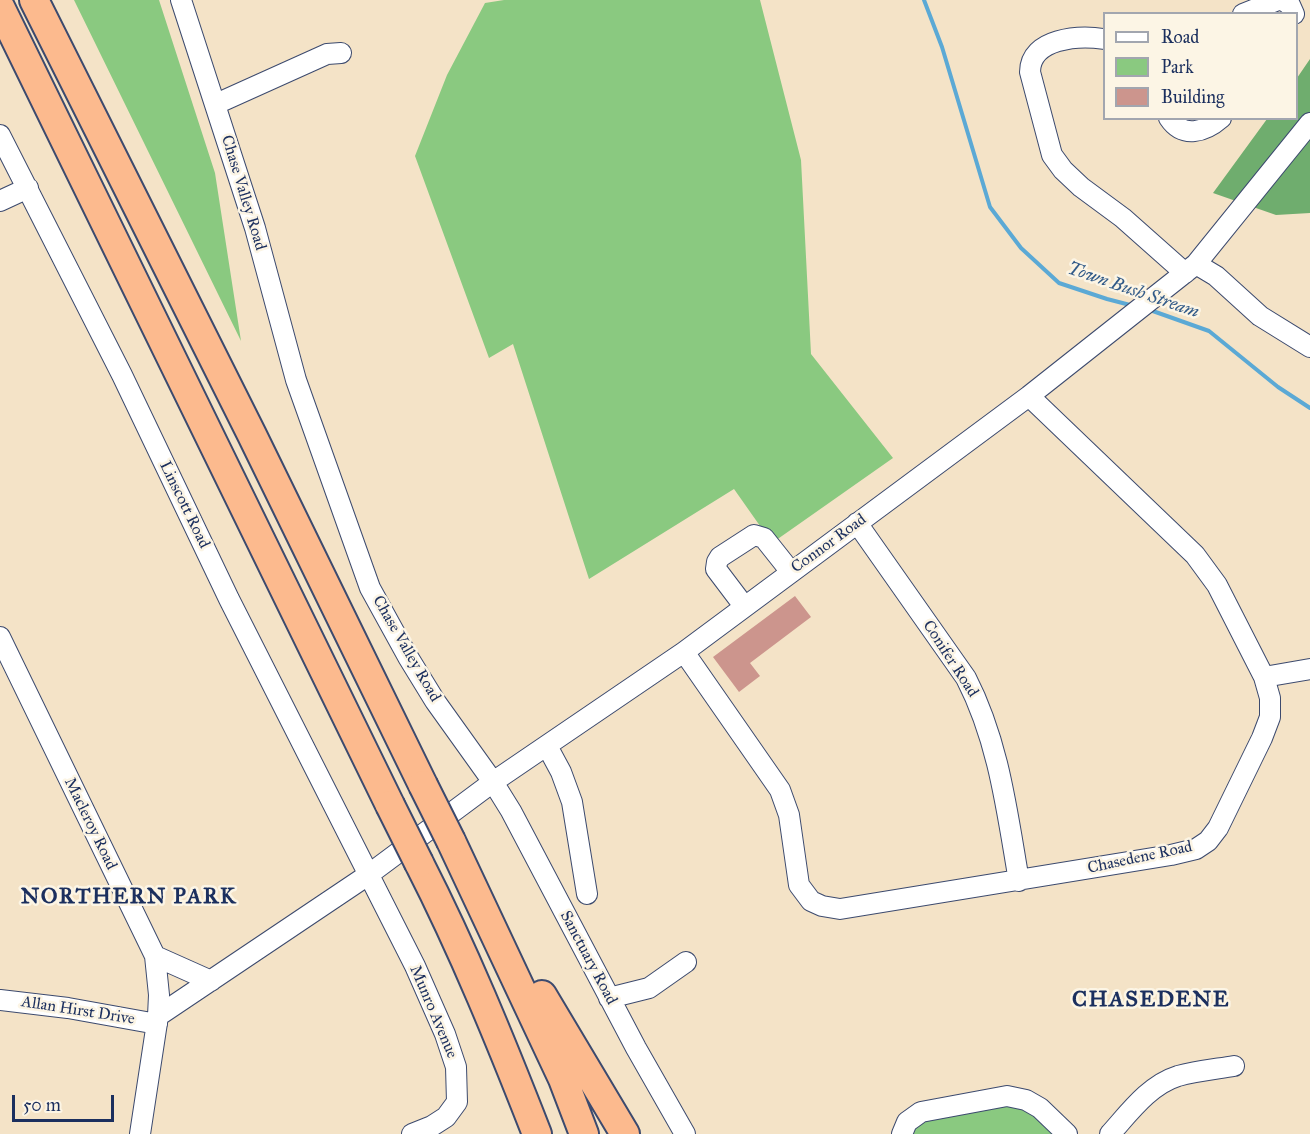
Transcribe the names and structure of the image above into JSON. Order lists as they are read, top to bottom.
{
  "streets": {
    "street": [
      "Chase Valley Road",
      "Linscott Road",
      "Connor Road",
      "Conifer Road",
      "Macleroy Road",
      "Chasedene Road",
      "Sanctuary Road",
      "Allan Hirst Drive",
      "Munro Avenue"
    ]
  },
  "crossings": [
    ["Chase Valley Road", "Connor Road"],
    ["Chase Valley Road", "Sanctuary Road"],
    ["Linscott Road", "Munro Avenue"],
    ["Connor Road", "Conifer Road"],
    ["Connor Road", "Chasedene Road"],
    ["Connor Road", "Sanctuary Road"],
    ["Conifer Road", "Chasedene Road"],
    ["Macleroy Road", "Allan Hirst Drive"]
  ],
  "districts": ["NORTHERN PARK", "CHASEDENE"],
  "water": ["Town Bush Stream"],
  "legend": ["Road", "Park", "Building"],
  "scale_bar": "50 m"
}
